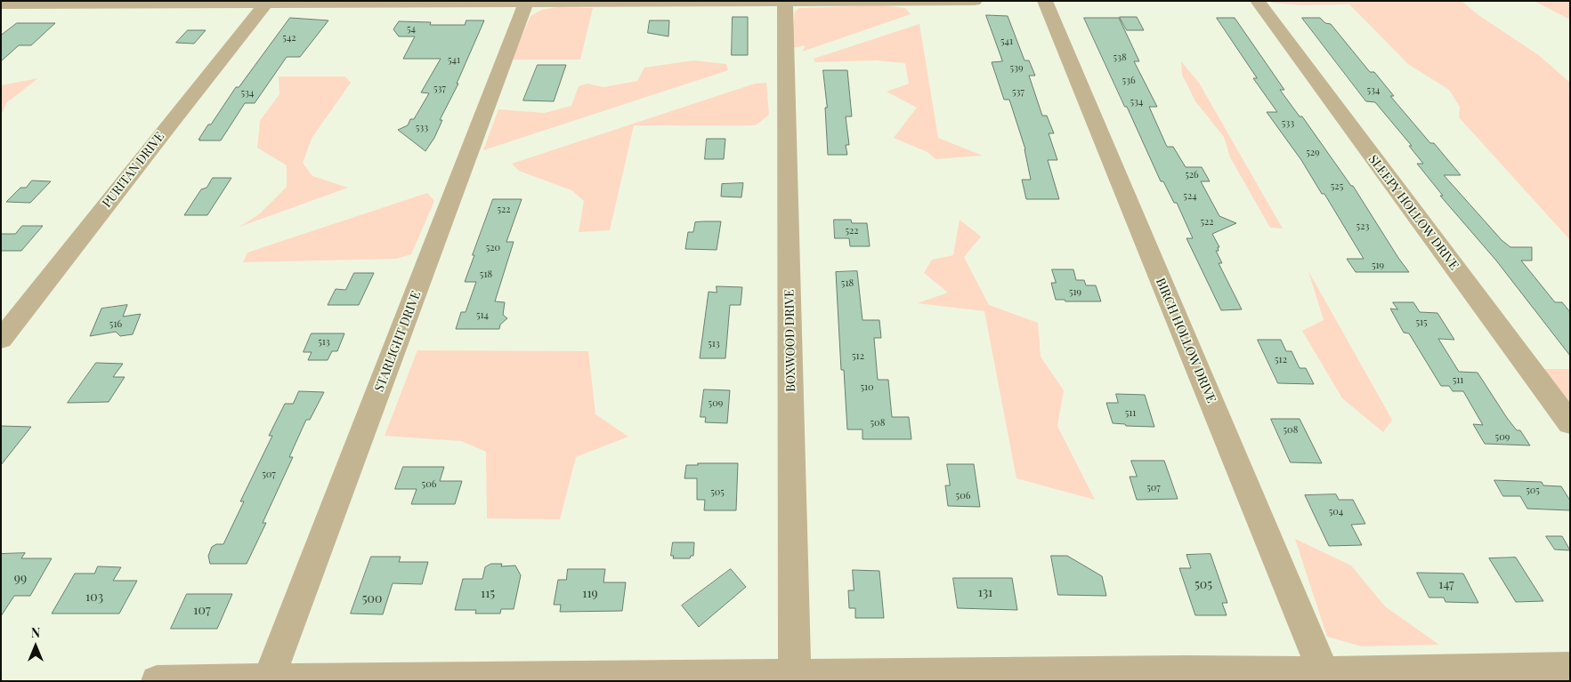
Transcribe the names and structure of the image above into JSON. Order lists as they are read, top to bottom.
{
  "streets": {
    "street": [
      "PURITAN DRIVE",
      "SLEEPY HOLLOW DRIVE",
      "BOXWOOD DRIVE",
      "BIRCH HOLLOW DRIVE",
      "STARLIGHT DRIVE"
    ]
  },
  "house_numbers": [
    "54",
    "542",
    "541",
    "538",
    "541",
    "539",
    "536",
    "537",
    "534",
    "537",
    "534",
    "534",
    "533",
    "533",
    "529",
    "526",
    "525",
    "524",
    "522",
    "522",
    "523",
    "522",
    "520",
    "519",
    "518",
    "518",
    "519",
    "514",
    "515",
    "516",
    "513",
    "513",
    "512",
    "512",
    "511",
    "510",
    "509",
    "511",
    "508",
    "508",
    "509",
    "507",
    "506",
    "507",
    "505",
    "505",
    "506",
    "504",
    "99",
    "505",
    "147",
    "131",
    "115",
    "119",
    "103",
    "500",
    "107"
  ],
  "north": "top"
}
